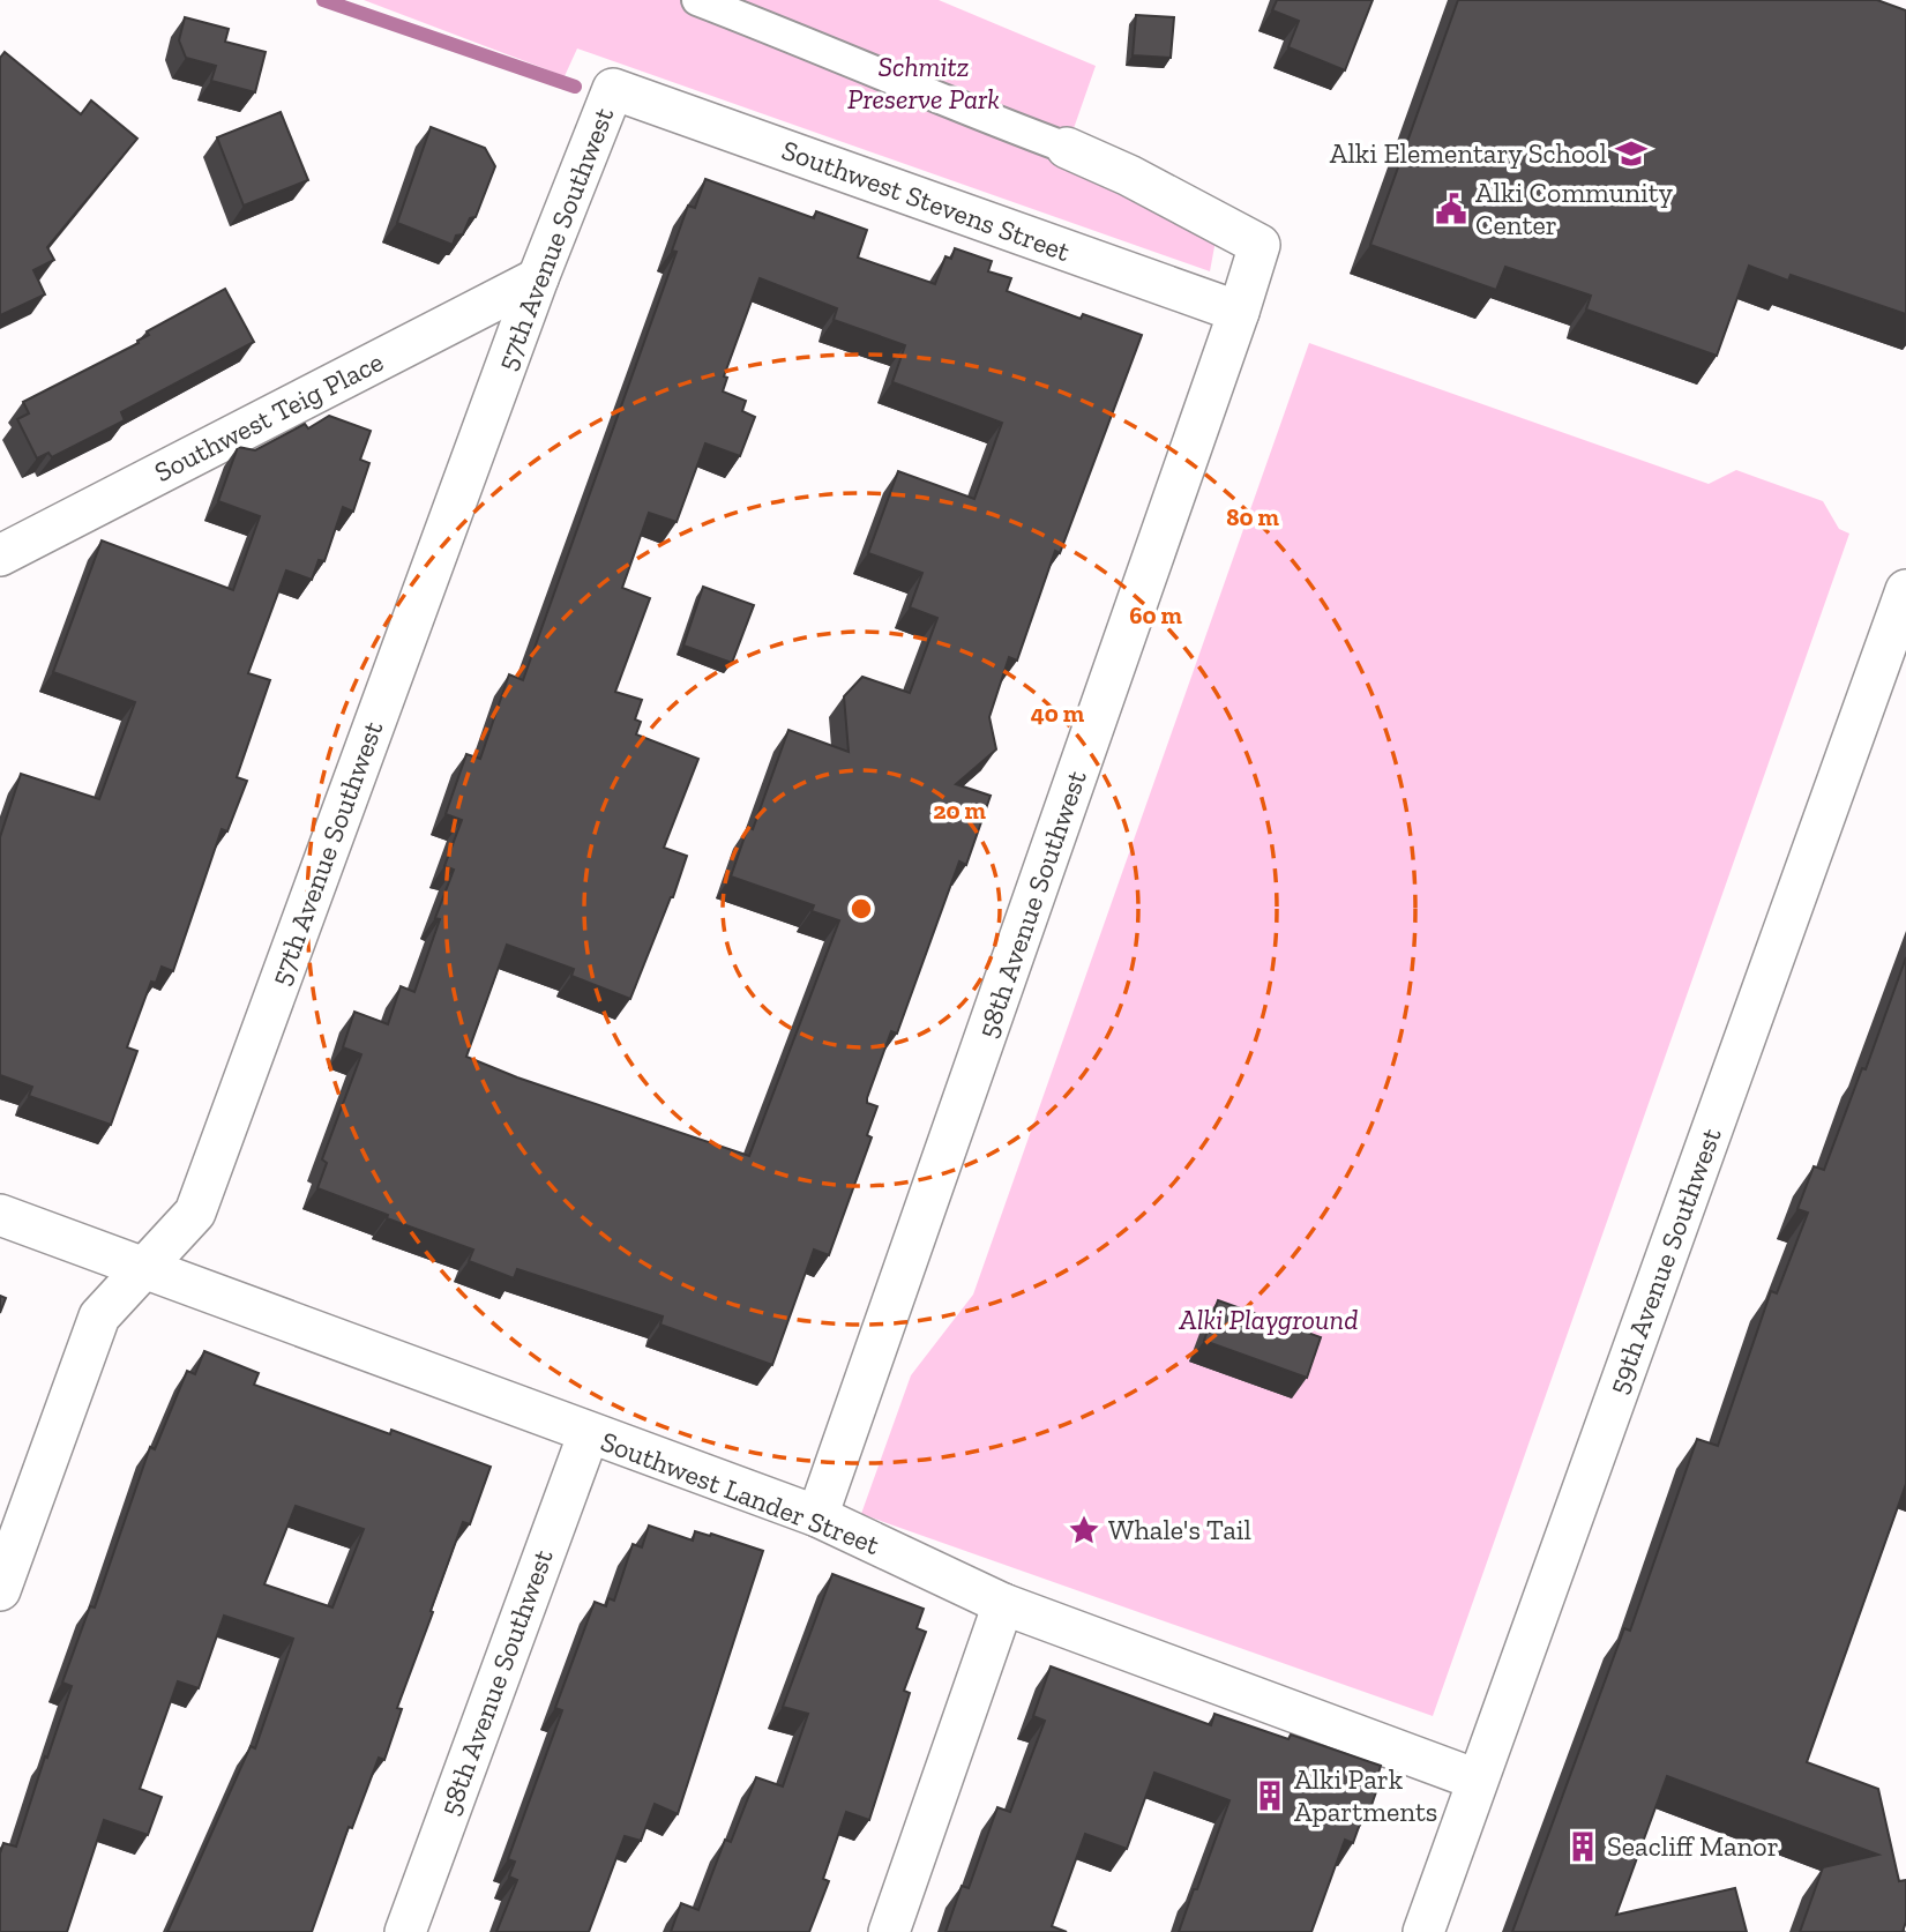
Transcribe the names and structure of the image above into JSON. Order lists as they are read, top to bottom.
{
  "streets": {
    "street": [
      "Southwest Stevens Street",
      "57th Avenue Southwest",
      "Southwest Teig Place",
      "58th Avenue Southwest",
      "59th Avenue Southwest",
      "Southwest Lander Street"
    ]
  },
  "crossings": [
    ["Southwest Stevens Street", "57th Avenue Southwest"],
    ["Southwest Stevens Street", "58th Avenue Southwest"],
    ["57th Avenue Southwest", "Southwest Teig Place"],
    ["57th Avenue Southwest", "Southwest Lander Street"],
    ["58th Avenue Southwest", "Southwest Lander Street"],
    ["59th Avenue Southwest", "Southwest Lander Street"]
  ],
  "parks": ["Schmitz Preserve Park", "Alki Playground"],
  "places": {
    "school or university": ["Alki Elementary School"],
    "public building": ["Alki Community Center"],
    "place": ["Whale's Tail"],
    "building": ["Alki Park Apartments", "Seacliff Manor"]
  },
  "rings": [
    "80 m",
    "60 m",
    "40 m",
    "20 m"
  ]
}
